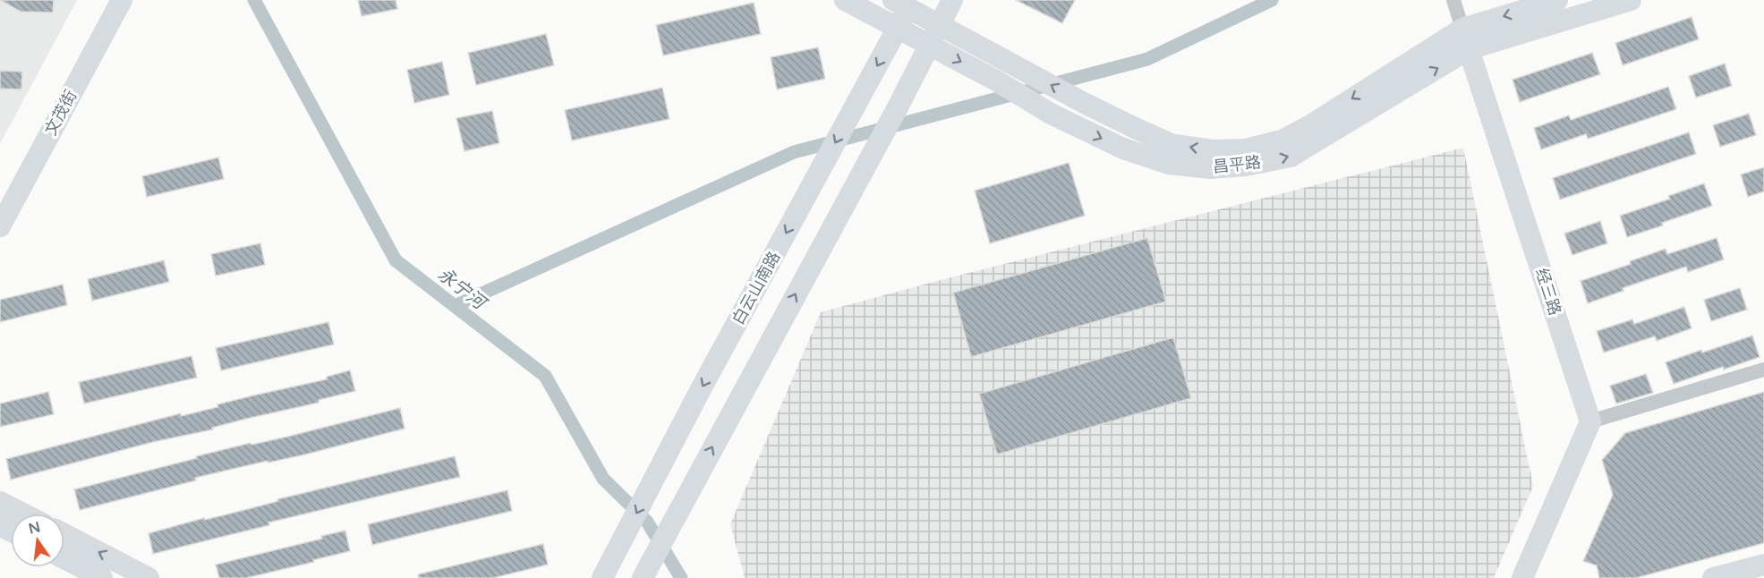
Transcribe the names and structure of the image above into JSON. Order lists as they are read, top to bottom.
{
  "streets": {
    "main road": [
      "文茂街",
      "昌平路",
      "白云山南路",
      "经三路"
    ]
  },
  "crossings": [
    ["昌平路", "白云山南路"],
    ["昌平路", "经三路"]
  ],
  "water": ["永宁河"],
  "north": "top"
}
